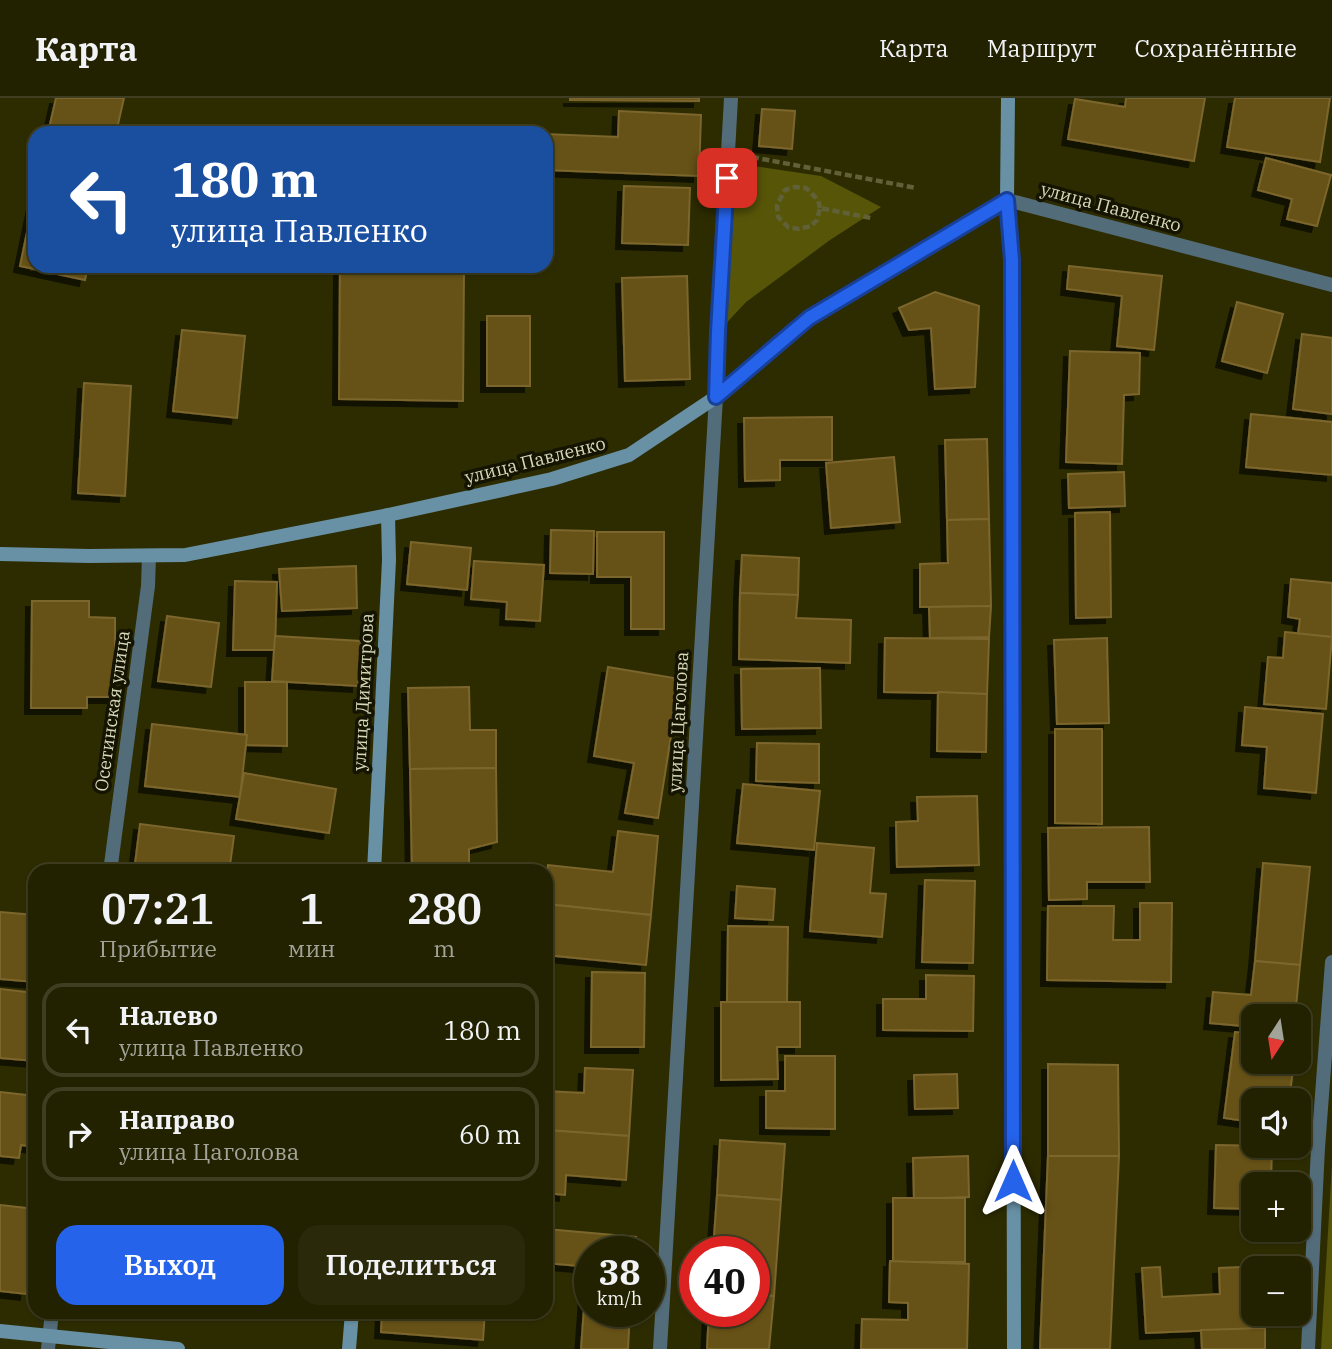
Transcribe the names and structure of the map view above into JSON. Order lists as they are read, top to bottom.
{
  "streets": {
    "main road": ["улица Павленко", "улица Димитрова"],
    "street": ["Осетинская улица", "улица Цаголова"]
  },
  "crossings": [
    ["улица Павленко", "улица Димитрова"],
    ["улица Павленко", "Осетинская улица"],
    ["улица Павленко", "улица Цаголова"]
  ],
  "north": "bottom",
  "page": {
    "header": "Карта",
    "nav": ["Карта", "Маршрут", "Сохранённые"],
    "turn": ["180 m", "улица Павленко"],
    "eta": [
      "07:21",
      "Прибытие",
      "1",
      "мин",
      "280",
      "m"
    ],
    "list": [
      {
        "name": "Налево",
        "note": "улица Павленко",
        "value": "180 m"
      },
      {
        "name": "Направо",
        "note": "улица Цаголова",
        "value": "60 m"
      }
    ],
    "map_buttons": ["+", "−"],
    "buttons": ["Выход", "Поделиться"],
    "speed": "38 km/h",
    "limit": "40"
  }
}
